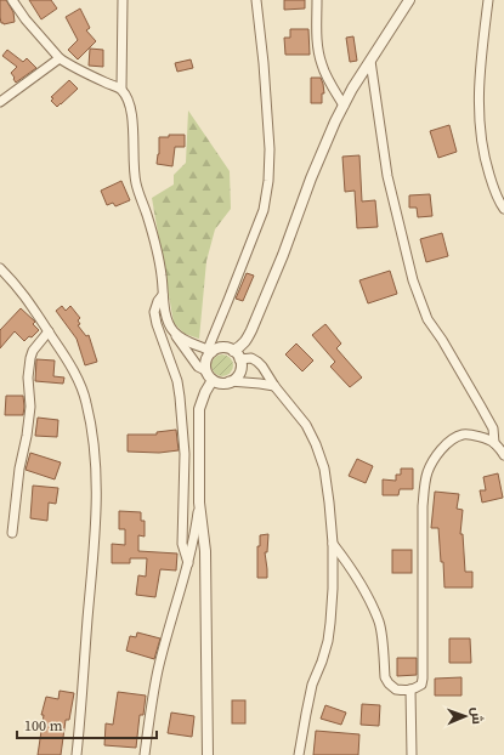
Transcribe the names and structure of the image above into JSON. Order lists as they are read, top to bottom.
{
  "scale_bar": "100 m",
  "north": "right"
}
